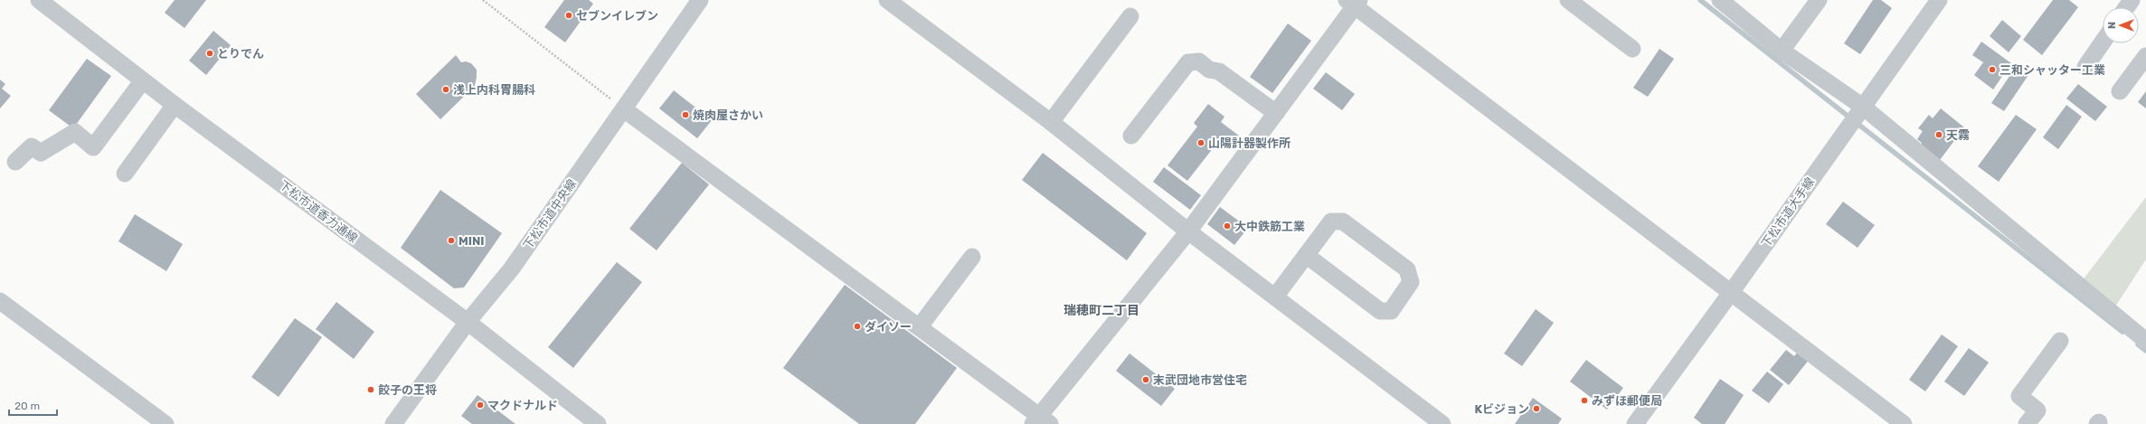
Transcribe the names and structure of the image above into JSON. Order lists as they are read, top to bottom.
{
  "streets": {
    "street": ["下松市道香力通線", "下松市道大手線", "下松市道中央線"]
  },
  "crossings": [
    ["下松市道香力通線", "下松市道中央線"]
  ],
  "districts": ["瑞穂町二丁目"],
  "places": [
    "セブンイレブン",
    "とりでん",
    "三和シャッター工業",
    "浅上内科胃腸科",
    "焼肉屋さかい",
    "天霧",
    "山陽計器製作所",
    "大中鉄筋工業",
    "MINI",
    "ダイソー",
    "末武団地市営住宅",
    "餃子の王将",
    "みずほ郵便局",
    "マクドナルド",
    "Kビジョン"
  ],
  "scale_bar": "20 m",
  "north": "left"
}
